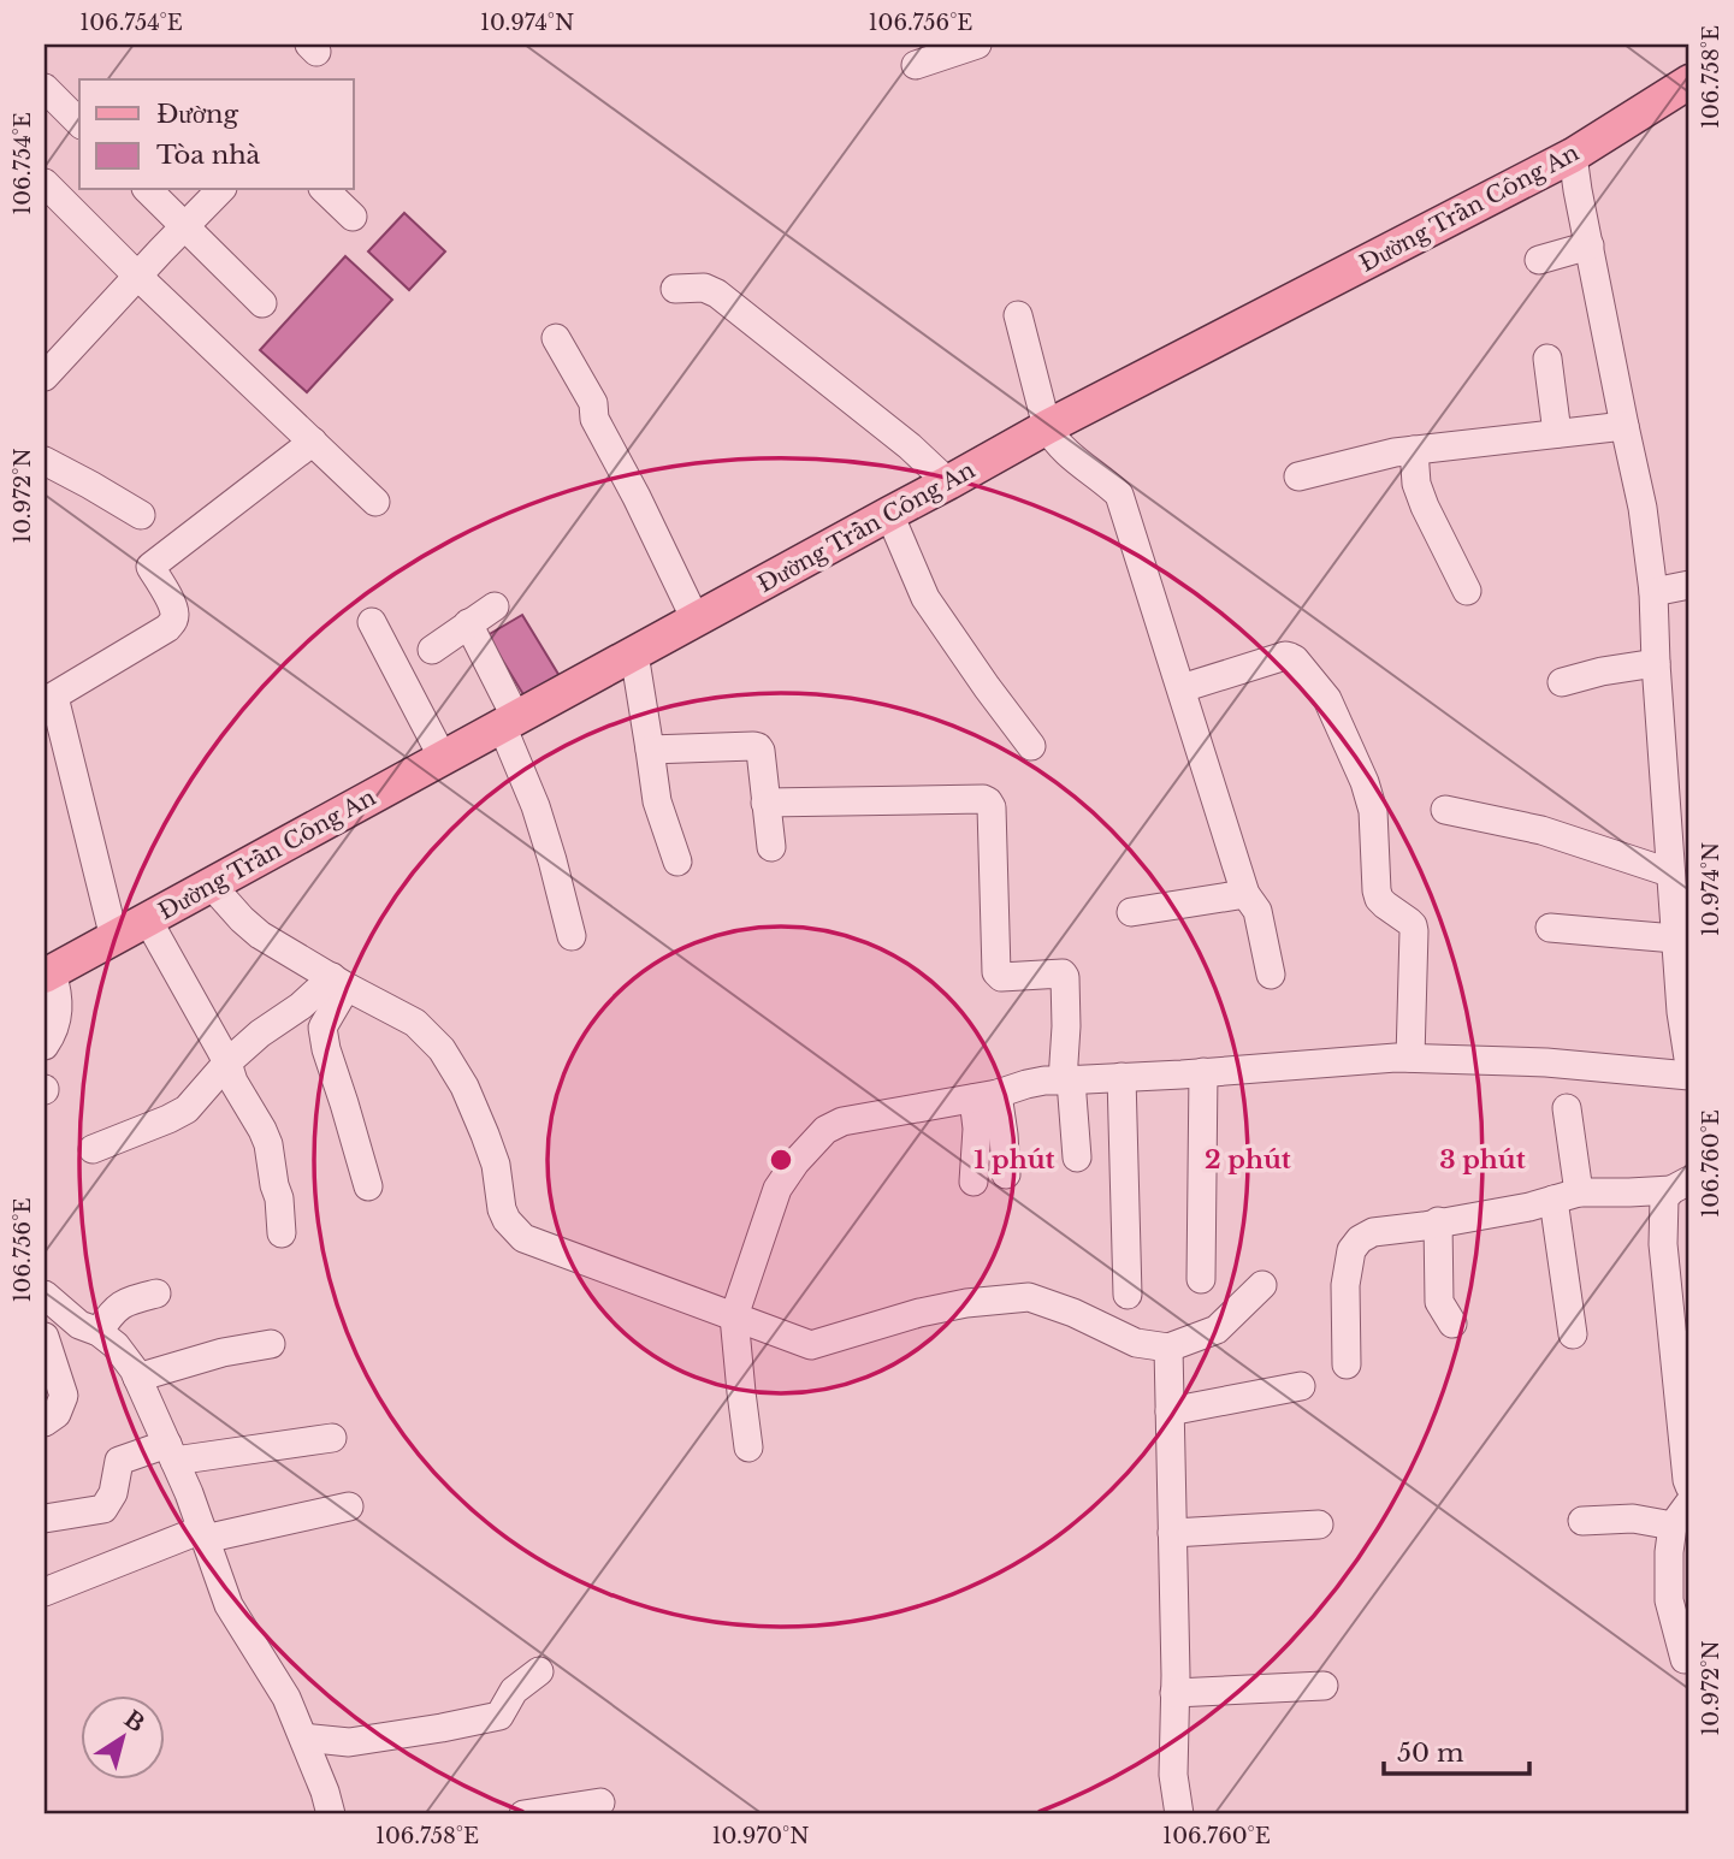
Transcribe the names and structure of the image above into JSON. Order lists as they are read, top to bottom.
{
  "streets": {
    "main road": ["Đường Trần Công An"]
  },
  "legend": ["Đường", "Tòa nhà"],
  "scale_bar": "50 m",
  "north": "top right",
  "coordinates": [
    "106.754°E",
    "10.974°N",
    "106.756°E",
    "106.758°E",
    "10.972°N",
    "106.760°E",
    "10.970°N"
  ],
  "rings": ["1 phút", "2 phút", "3 phút"]
}
